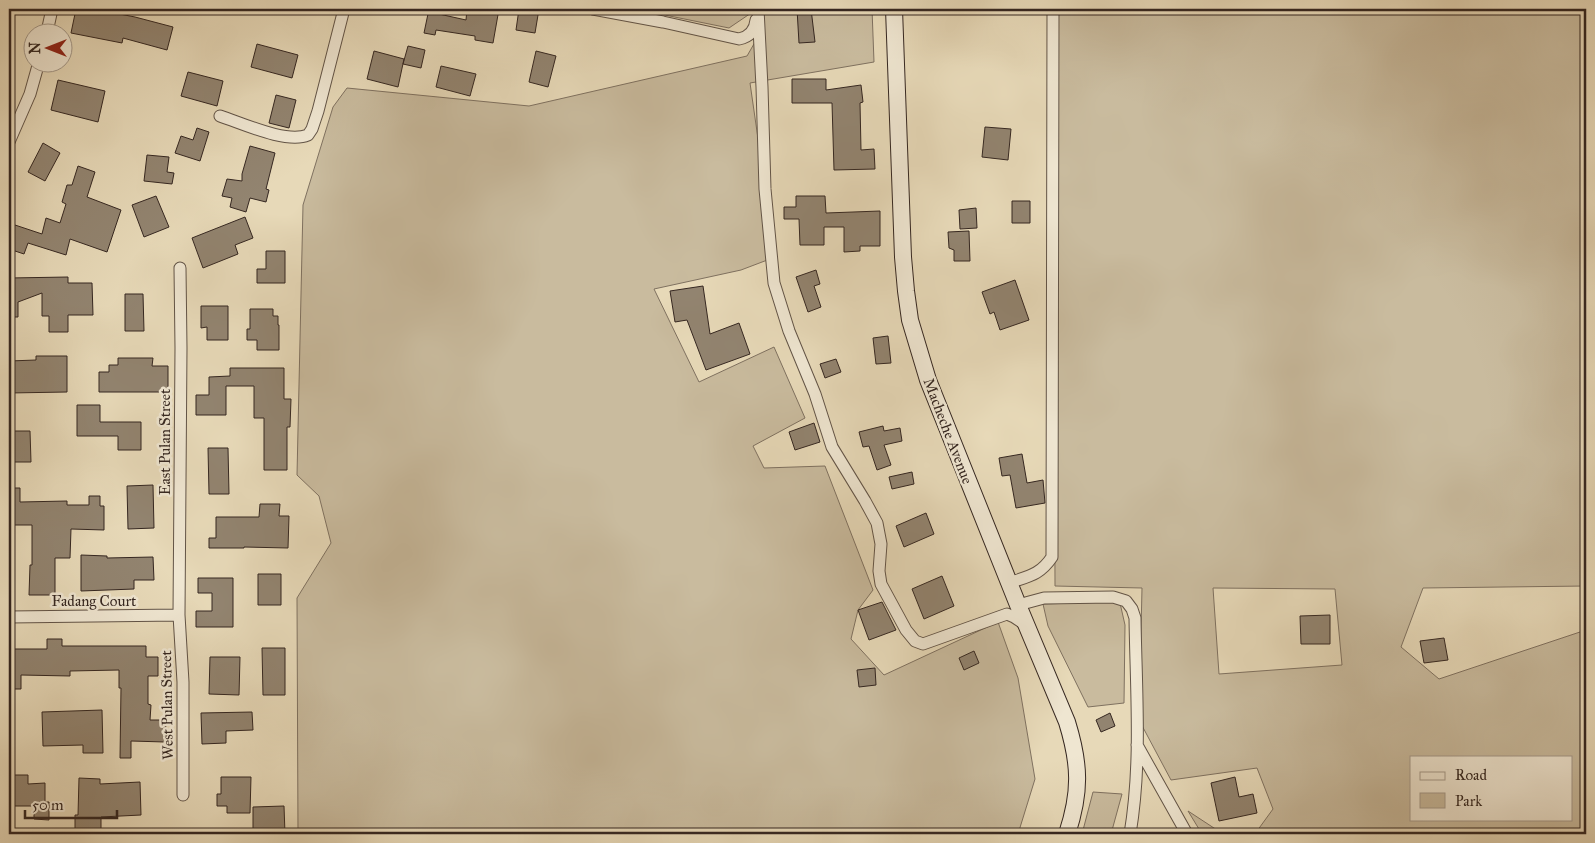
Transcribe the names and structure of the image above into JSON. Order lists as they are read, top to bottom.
{
  "streets": {
    "main road": ["Macheche Avenue"],
    "street": ["East Pulan Street", "Fadang Court", "West Pulan Street"]
  },
  "crossings": [
    ["East Pulan Street", "Fadang Court"],
    ["East Pulan Street", "West Pulan Street"],
    ["Fadang Court", "West Pulan Street"]
  ],
  "legend": ["Road", "Park"],
  "scale_bar": "50 m",
  "north": "left"
}
